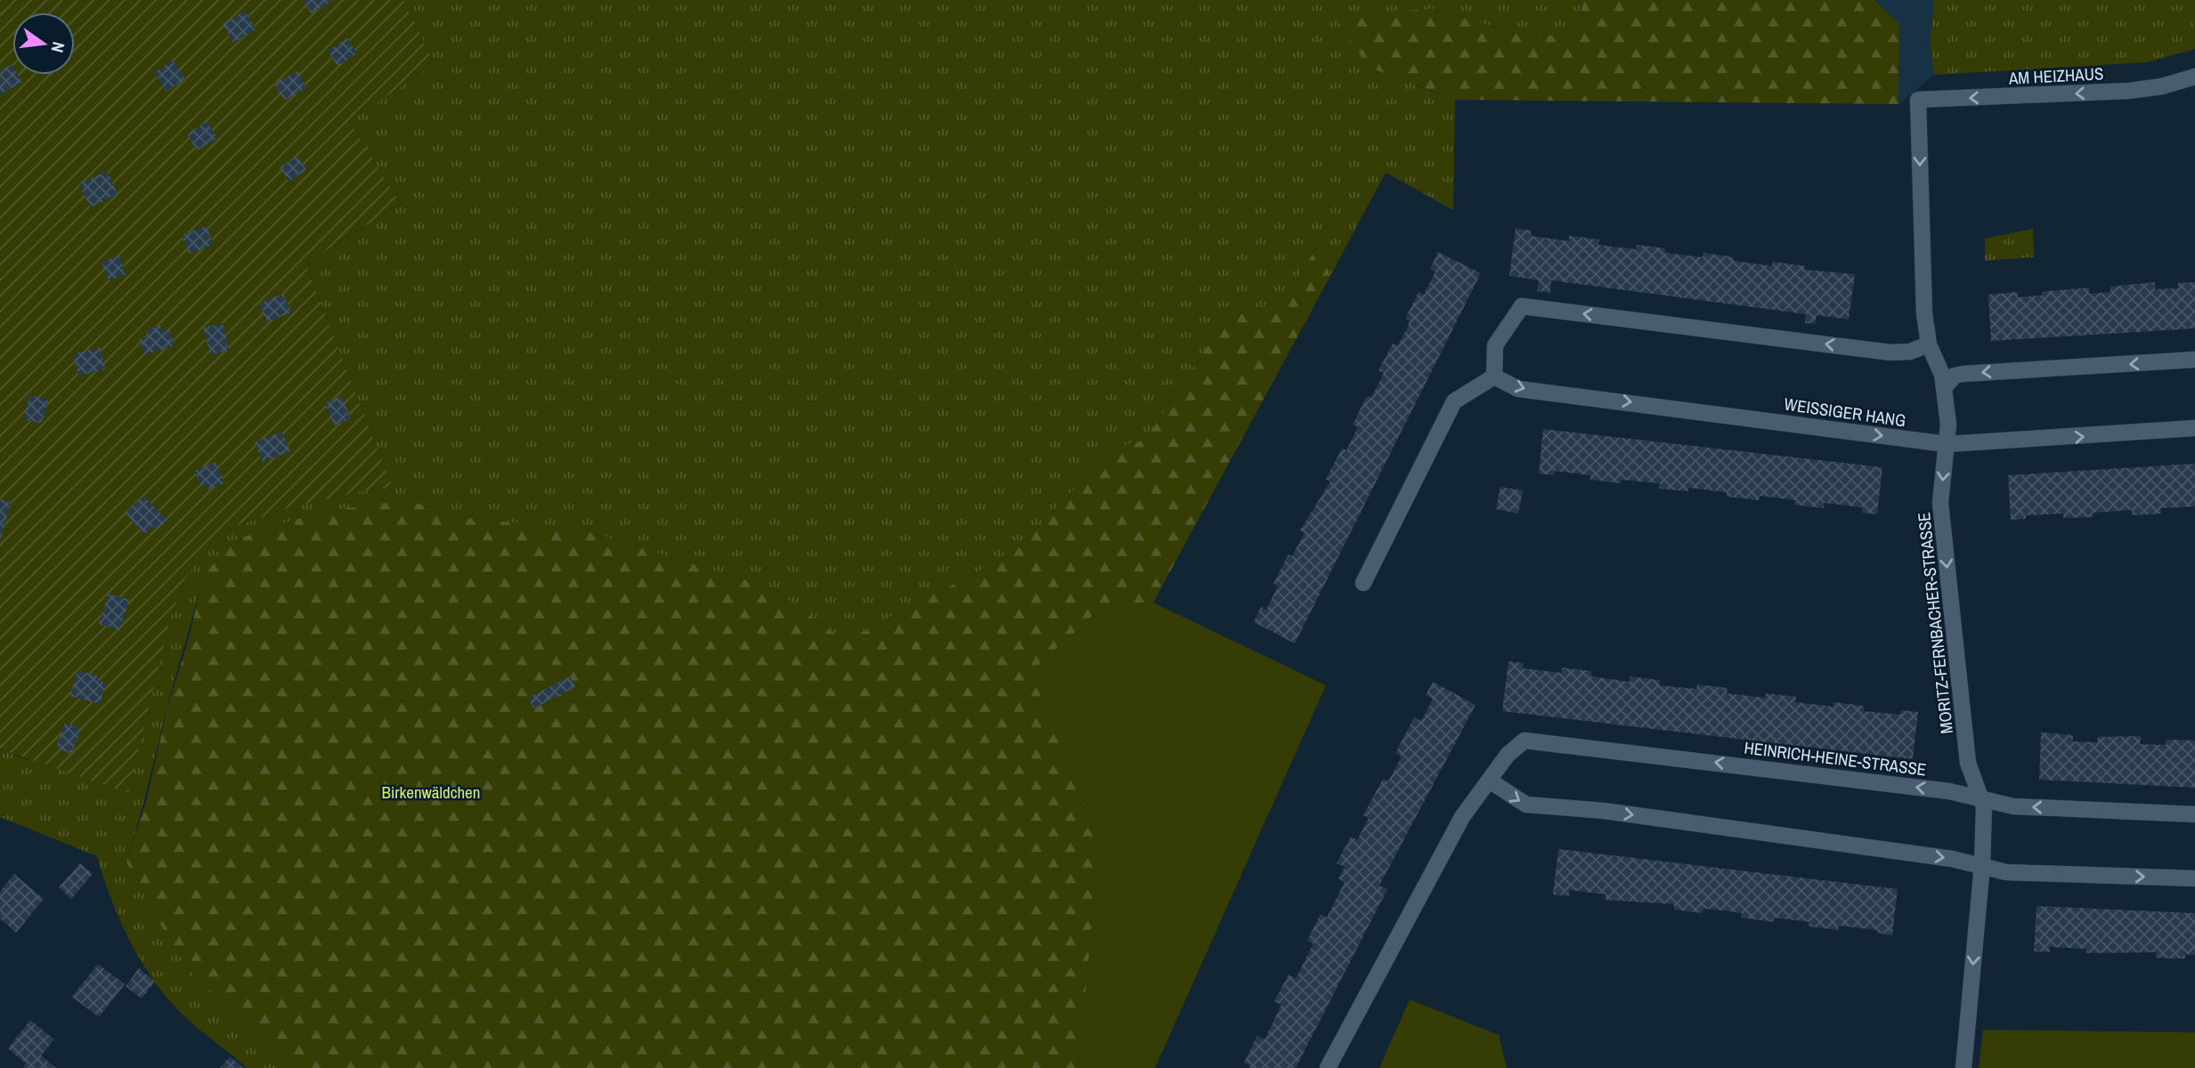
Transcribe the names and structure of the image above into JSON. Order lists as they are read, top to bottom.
{
  "streets": {
    "street": [
      "AM HEIZHAUS",
      "WEISSIGER HANG",
      "MORITZ-FERNBACHER-STRASSE",
      "HEINRICH-HEINE-STRASSE"
    ]
  },
  "crossings": [
    ["AM HEIZHAUS", "MORITZ-FERNBACHER-STRASSE"],
    ["WEISSIGER HANG", "MORITZ-FERNBACHER-STRASSE"],
    ["MORITZ-FERNBACHER-STRASSE", "HEINRICH-HEINE-STRASSE"]
  ],
  "one_way": ["AM HEIZHAUS", "MORITZ-FERNBACHER-STRASSE"],
  "parks": ["Birkenwäldchen"],
  "north": "right"
}
